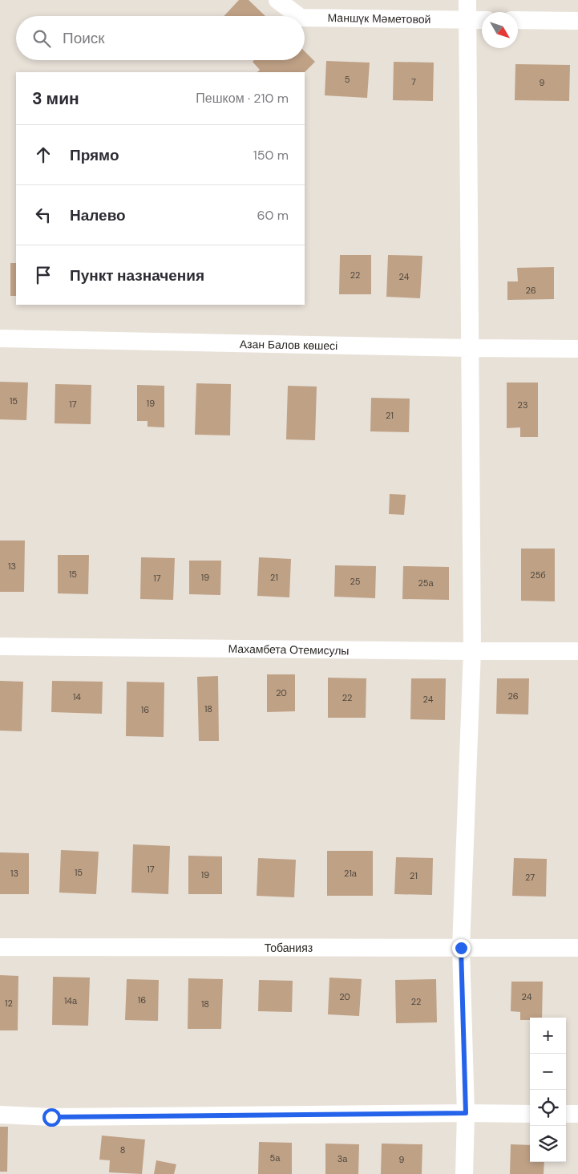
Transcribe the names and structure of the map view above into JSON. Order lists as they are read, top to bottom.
{
  "streets": {
    "street": [
      "Маншүк Мәметовой",
      "Азан Балов көшесі",
      "Махамбета Отемисулы",
      "Тобанияз"
    ]
  },
  "house_numbers": [
    "5",
    "7",
    "9",
    "22",
    "24",
    "26",
    "15",
    "19",
    "17",
    "23",
    "21",
    "13",
    "15",
    "25б",
    "19",
    "21",
    "17",
    "25",
    "25а",
    "20",
    "26",
    "14",
    "22",
    "24",
    "18",
    "16",
    "17",
    "15",
    "13",
    "21а",
    "19",
    "21",
    "27",
    "20",
    "24",
    "16",
    "14а",
    "22",
    "12",
    "18",
    "8",
    "5а",
    "3а",
    "9"
  ],
  "north": "bottom right",
  "page": {
    "search": "Поиск",
    "heading": ["3 мин", "Пешком · 210 m"],
    "list": [
      ["Прямо", "150 m"],
      ["Налево", "60 m"],
      "Пункт назначения"
    ],
    "map_buttons": ["+", "−"]
  }
}
